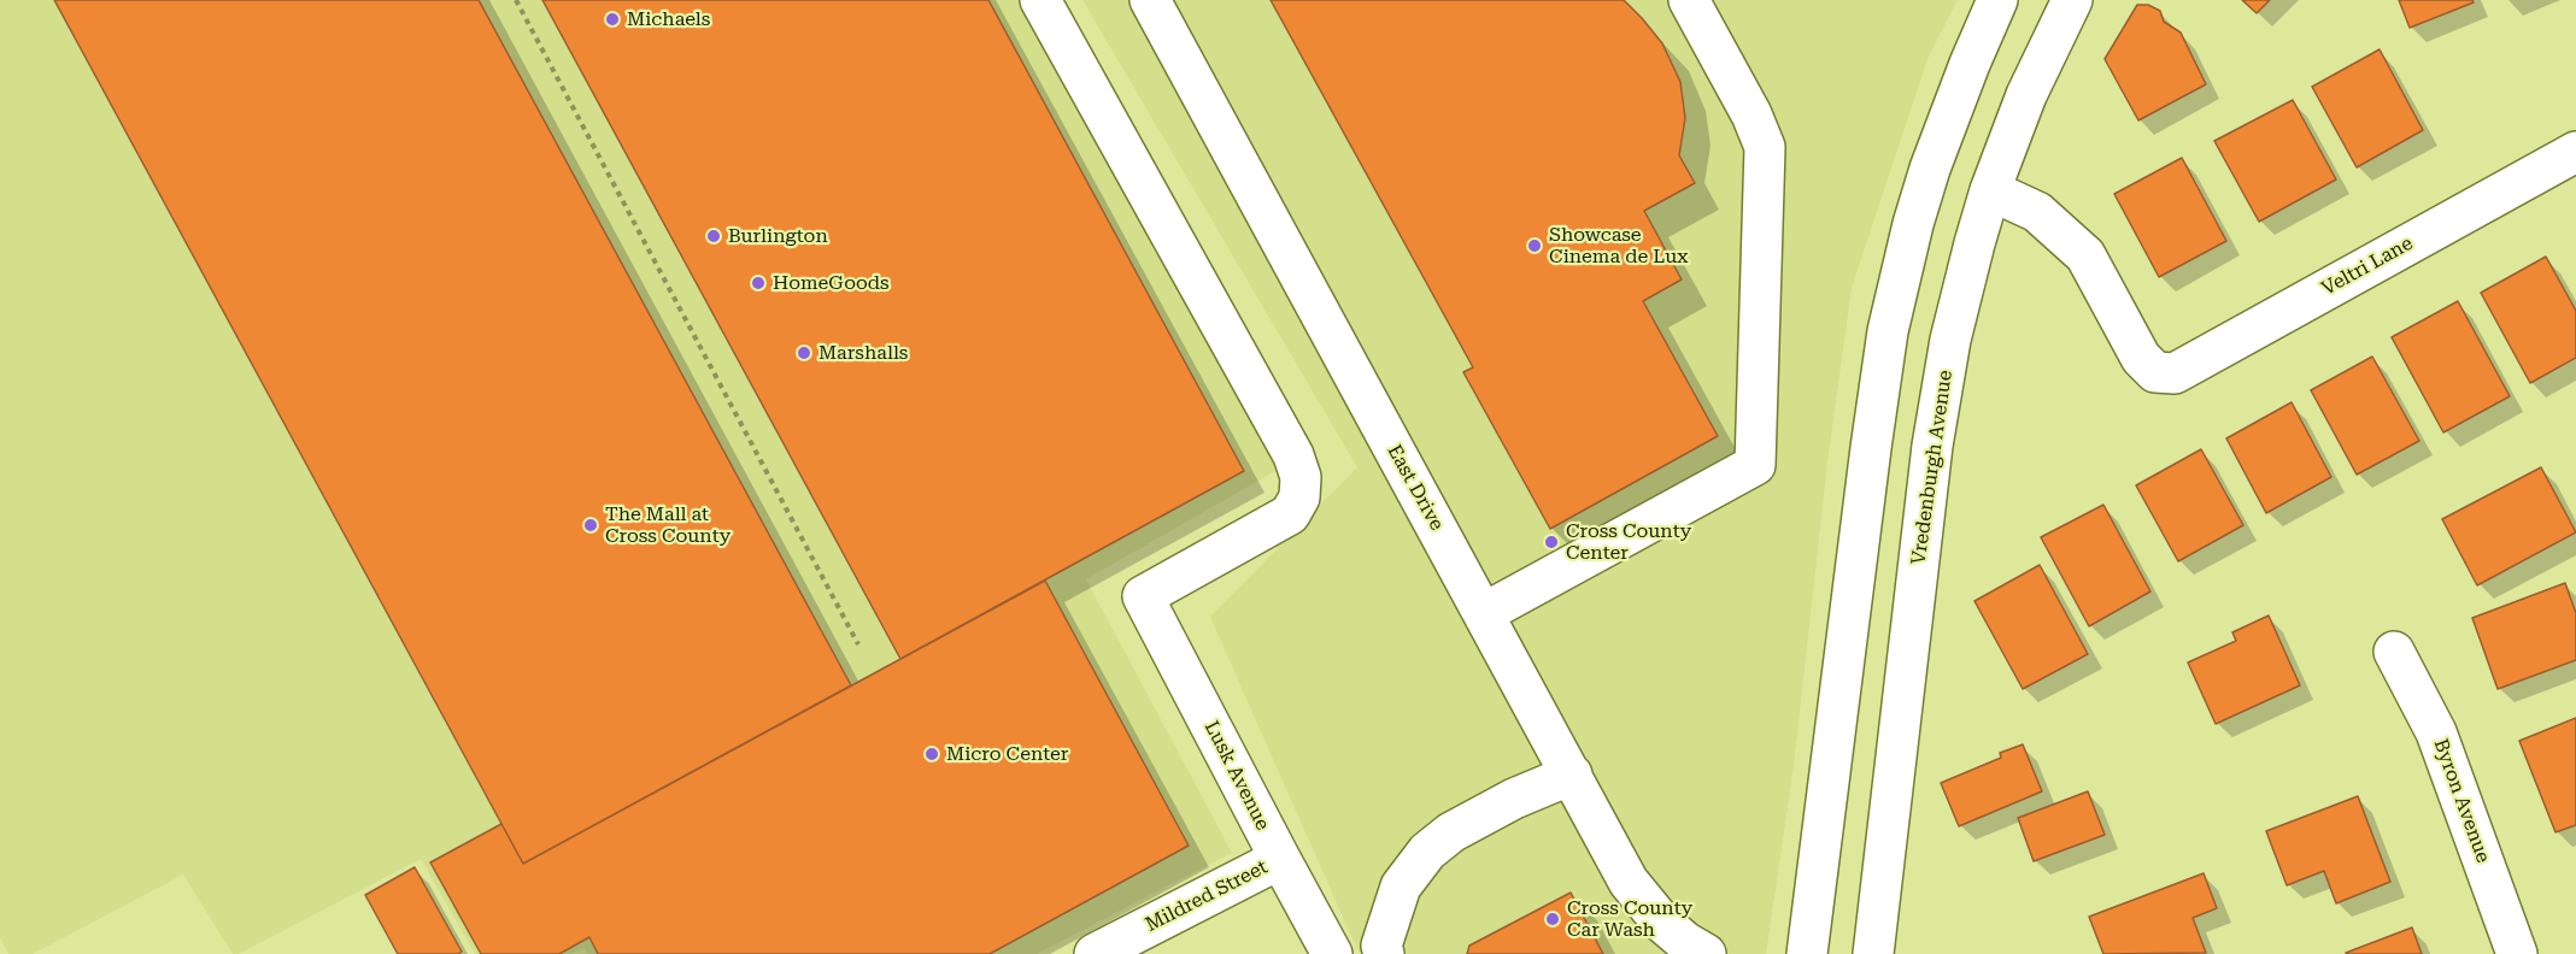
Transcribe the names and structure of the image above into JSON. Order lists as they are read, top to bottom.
{
  "streets": {
    "street": [
      "Veltri Lane",
      "Vredenburgh Avenue",
      "East Drive",
      "Lusk Avenue",
      "Byron Avenue",
      "Mildred Street"
    ]
  },
  "crossings": [
    ["Veltri Lane", "Vredenburgh Avenue"],
    ["Lusk Avenue", "Mildred Street"]
  ],
  "places": [
    "Michaels",
    "Burlington",
    "Showcase Cinema de Lux",
    "HomeGoods",
    "Marshalls",
    "The Mall at Cross County",
    "Cross County Center",
    "Micro Center",
    "Cross County Car Wash"
  ]
}
